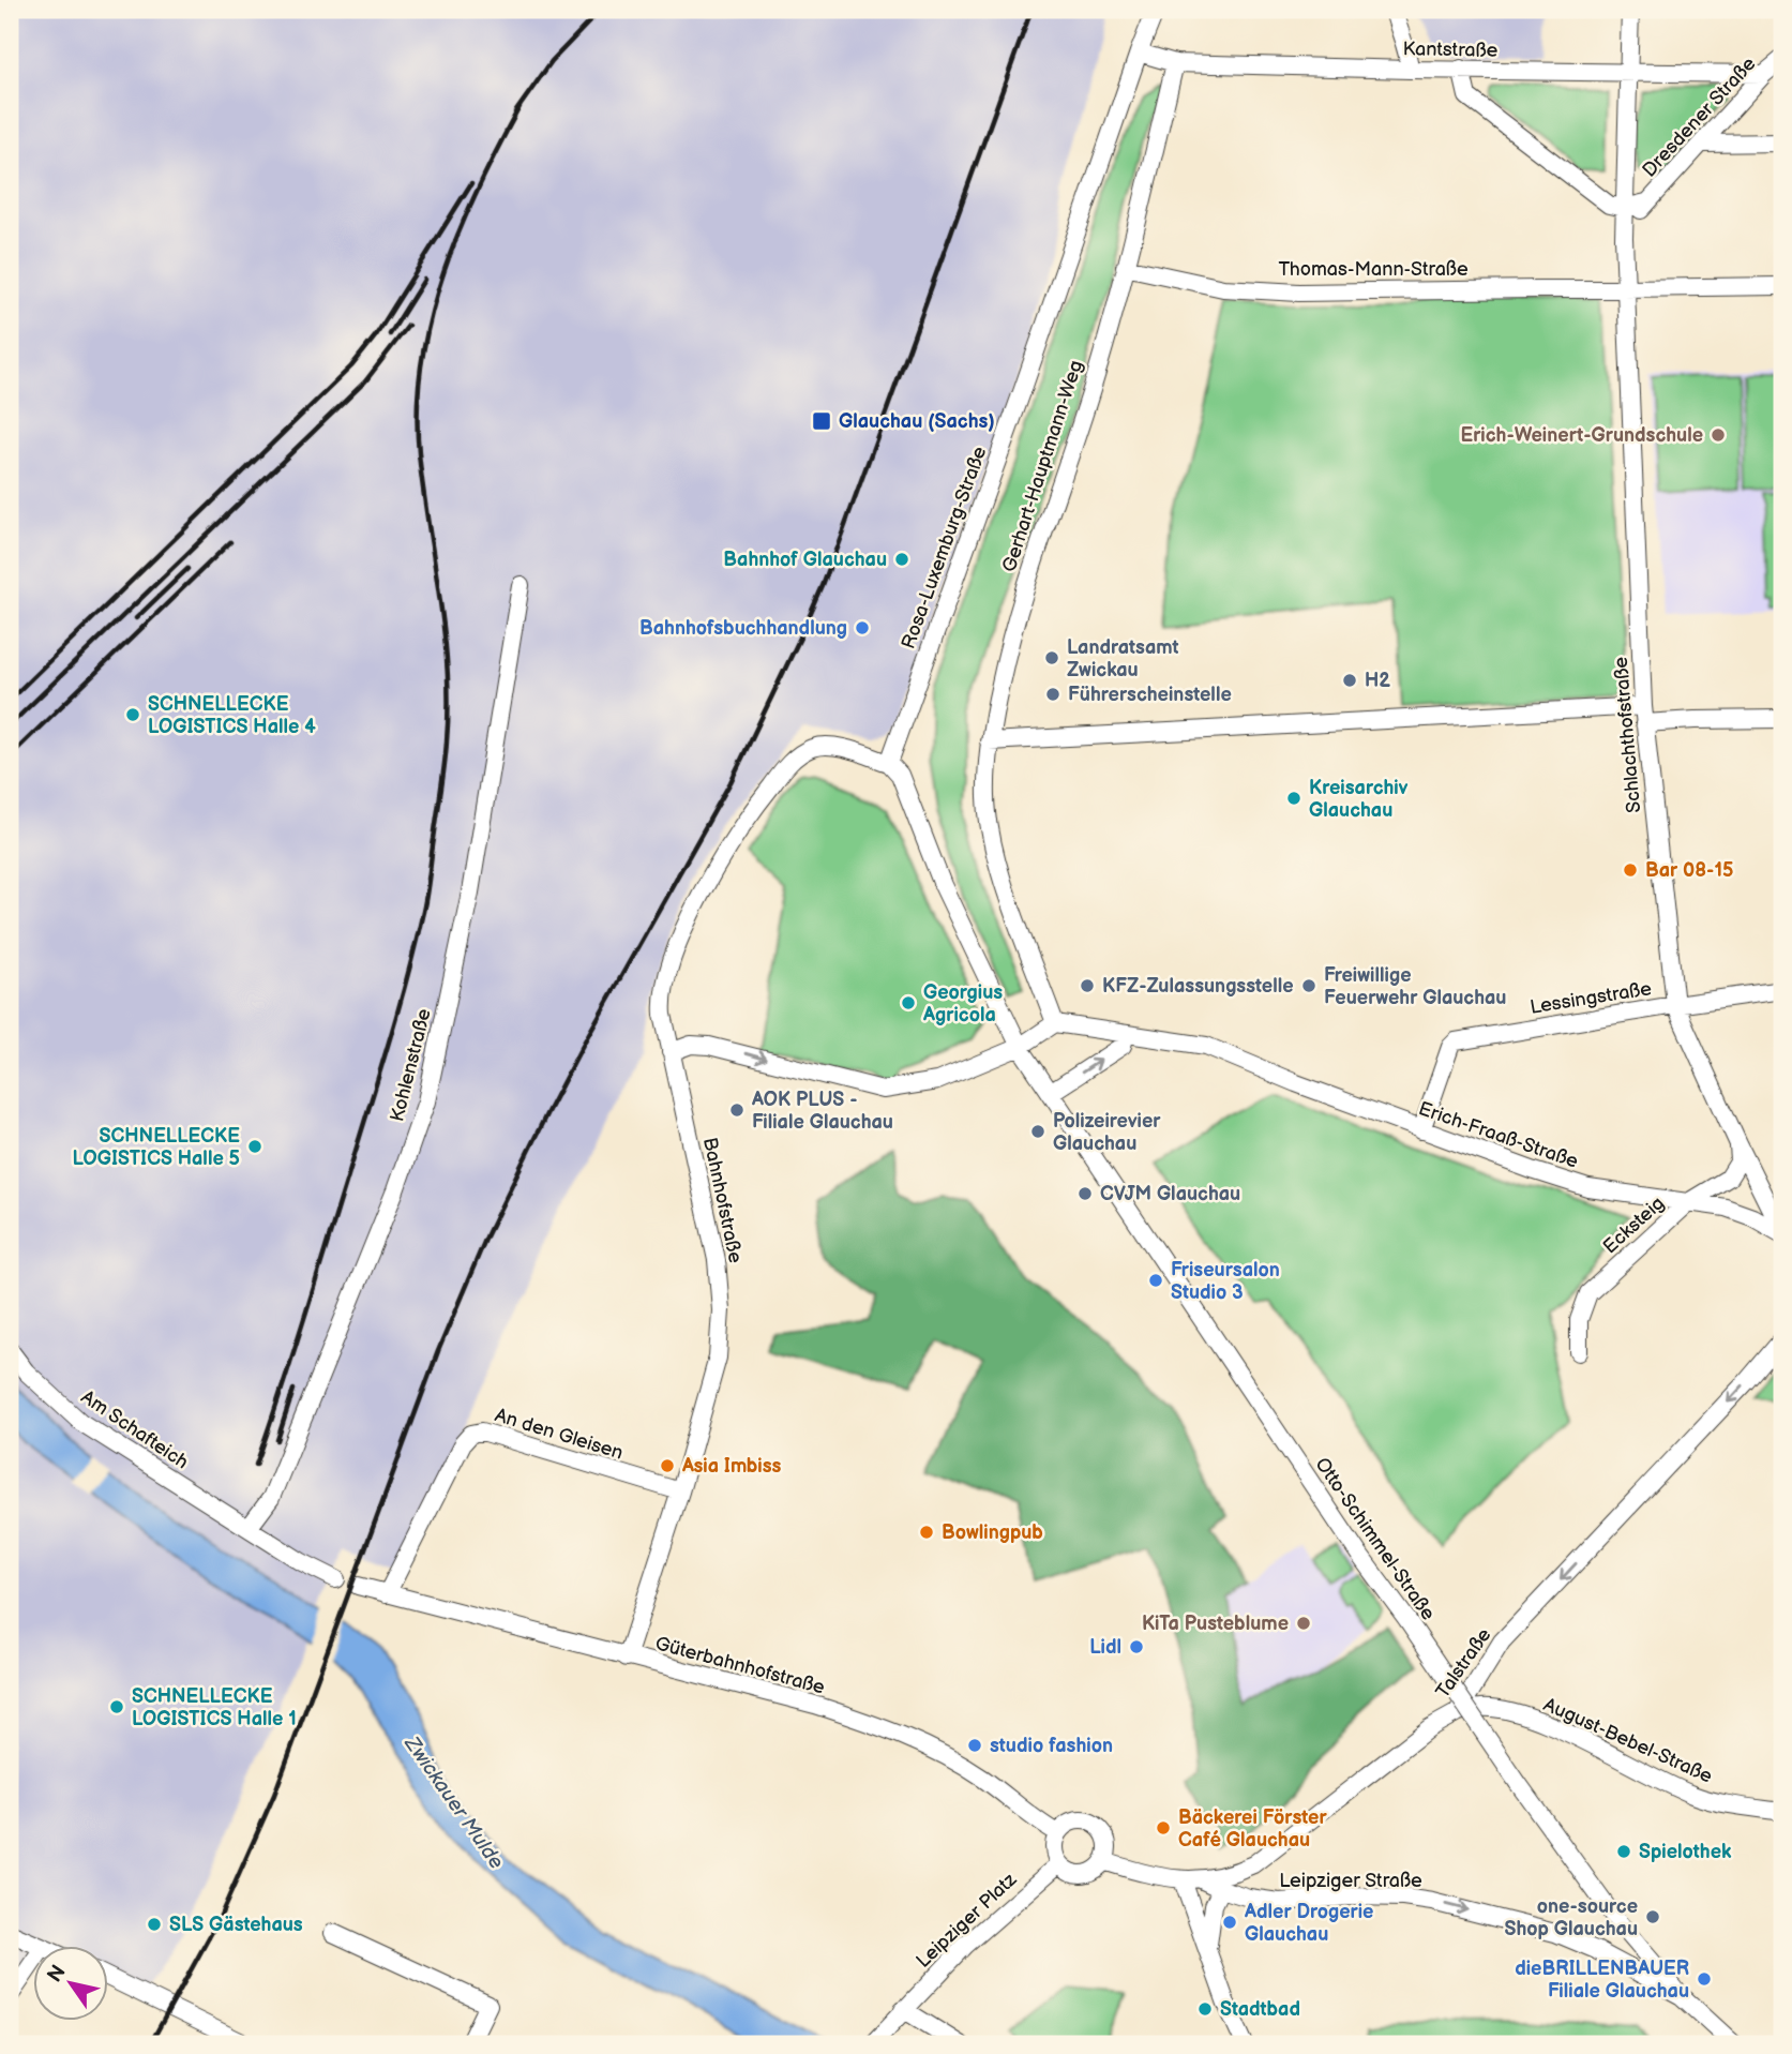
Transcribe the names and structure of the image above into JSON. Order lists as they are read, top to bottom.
{
  "streets": {
    "street": [
      "Kantstraße",
      "Dresdener Straße",
      "Thomas-Mann-Straße",
      "Gerhart-Hauptmann-Weg",
      "Rosa-Luxemburg-Straße",
      "Schlachthofstraße",
      "Lessingstraße",
      "Kohlenstraße",
      "Erich-Fraaß-Straße",
      "Bahnhofstraße",
      "Ecksteig",
      "Am Schafteich",
      "An den Gleisen",
      "Otto-Schimmel-Straße",
      "Talstraße",
      "Güterbahnhofstraße",
      "August-Bebel-Straße",
      "Leipziger Straße",
      "Leipziger Platz"
    ]
  },
  "crossings": [
    ["Kantstraße", "Dresdener Straße"],
    ["Kantstraße", "Gerhart-Hauptmann-Weg"],
    ["Kantstraße", "Rosa-Luxemburg-Straße"],
    ["Kantstraße", "Schlachthofstraße"],
    ["Dresdener Straße", "Schlachthofstraße"],
    ["Thomas-Mann-Straße", "Gerhart-Hauptmann-Weg"],
    ["Thomas-Mann-Straße", "Schlachthofstraße"],
    ["Gerhart-Hauptmann-Weg", "Erich-Fraaß-Straße"],
    ["Rosa-Luxemburg-Straße", "Bahnhofstraße"],
    ["Schlachthofstraße", "Lessingstraße"],
    ["Schlachthofstraße", "Erich-Fraaß-Straße"],
    ["Schlachthofstraße", "Ecksteig"],
    ["Lessingstraße", "Erich-Fraaß-Straße"],
    ["Kohlenstraße", "Am Schafteich"],
    ["Erich-Fraaß-Straße", "Ecksteig"],
    ["Bahnhofstraße", "An den Gleisen"],
    ["Bahnhofstraße", "Güterbahnhofstraße"],
    ["An den Gleisen", "Güterbahnhofstraße"],
    ["Otto-Schimmel-Straße", "Leipziger Straße"],
    ["Talstraße", "Güterbahnhofstraße"],
    ["Talstraße", "August-Bebel-Straße"],
    ["Talstraße", "Leipziger Straße"],
    ["Talstraße", "Leipziger Platz"],
    ["Güterbahnhofstraße", "Leipziger Platz"]
  ],
  "one_way": ["Talstraße", "Leipziger Straße"],
  "water": ["Zwickauer Mulde"],
  "places": {
    "transit": ["Glauchau (Sachs)"],
    "other": [
      "Erich-Weinert-Grundschule",
      "Bahnhof Glauchau",
      "Bahnhofsbuchhandlung",
      "Landratsamt Zwickau",
      "H2",
      "Führerscheinstelle",
      "SCHNELLECKE LOGISTICS Halle 4",
      "Kreisarchiv Glauchau",
      "Bar 08-15",
      "KFZ-Zulassungsstelle",
      "Freiwillige Feuerwehr Glauchau",
      "Georgius Agricola",
      "AOK PLUS - Filiale Glauchau",
      "Polizeirevier Glauchau",
      "SCHNELLECKE LOGISTICS Halle 5",
      "CVJM Glauchau",
      "Friseursalon Studio 3",
      "Asia Imbiss",
      "Bowlingpub",
      "KiTa Pusteblume",
      "Lidl",
      "SCHNELLECKE LOGISTICS Halle 1",
      "studio fashion",
      "Bäckerei Förster Café Glauchau",
      "Spielothek",
      "one-source Shop Glauchau",
      "Adler Drogerie Glauchau",
      "SLS Gästehaus",
      "dieBRILLENBAUER Filiale Glauchau",
      "Stadtbad"
    ]
  },
  "north": "top left"
}
